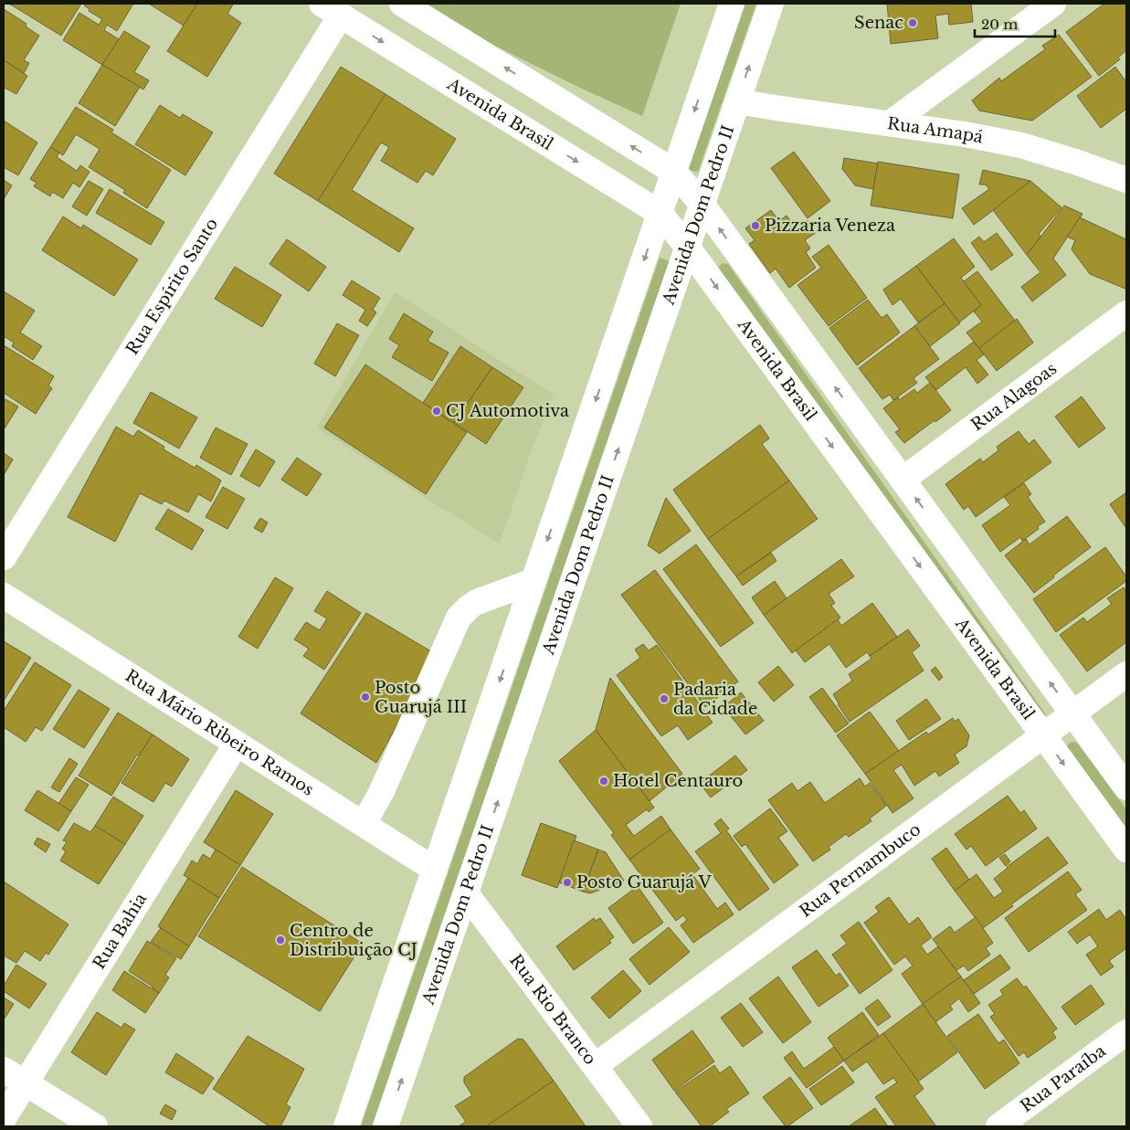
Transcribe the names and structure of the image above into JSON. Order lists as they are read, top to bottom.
{
  "streets": {
    "main road": [
      "Avenida Brasil",
      "Rua Amapá",
      "Avenida Dom Pedro II",
      "Rua Espírito Santo",
      "Rua Alagoas",
      "Rua Mário Ribeiro Ramos",
      "Rua Pernambuco",
      "Rua Bahia",
      "Rua Rio Branco",
      "Rua Paraíba"
    ]
  },
  "crossings": [
    ["Avenida Brasil", "Avenida Dom Pedro II"],
    ["Avenida Brasil", "Rua Espírito Santo"],
    ["Avenida Brasil", "Rua Pernambuco"],
    ["Rua Amapá", "Avenida Dom Pedro II"],
    ["Avenida Dom Pedro II", "Rua Rio Branco"],
    ["Rua Mário Ribeiro Ramos", "Rua Bahia"],
    ["Rua Pernambuco", "Rua Rio Branco"]
  ],
  "places": [
    "Senac",
    "Pizzaria Veneza",
    "CJ Automotiva",
    "Posto Guarujá III",
    "Padaria da Cidade",
    "Hotel Centauro",
    "Posto Guarujá V",
    "Centro de Distribuição CJ"
  ],
  "scale_bar": "20 m"
}
